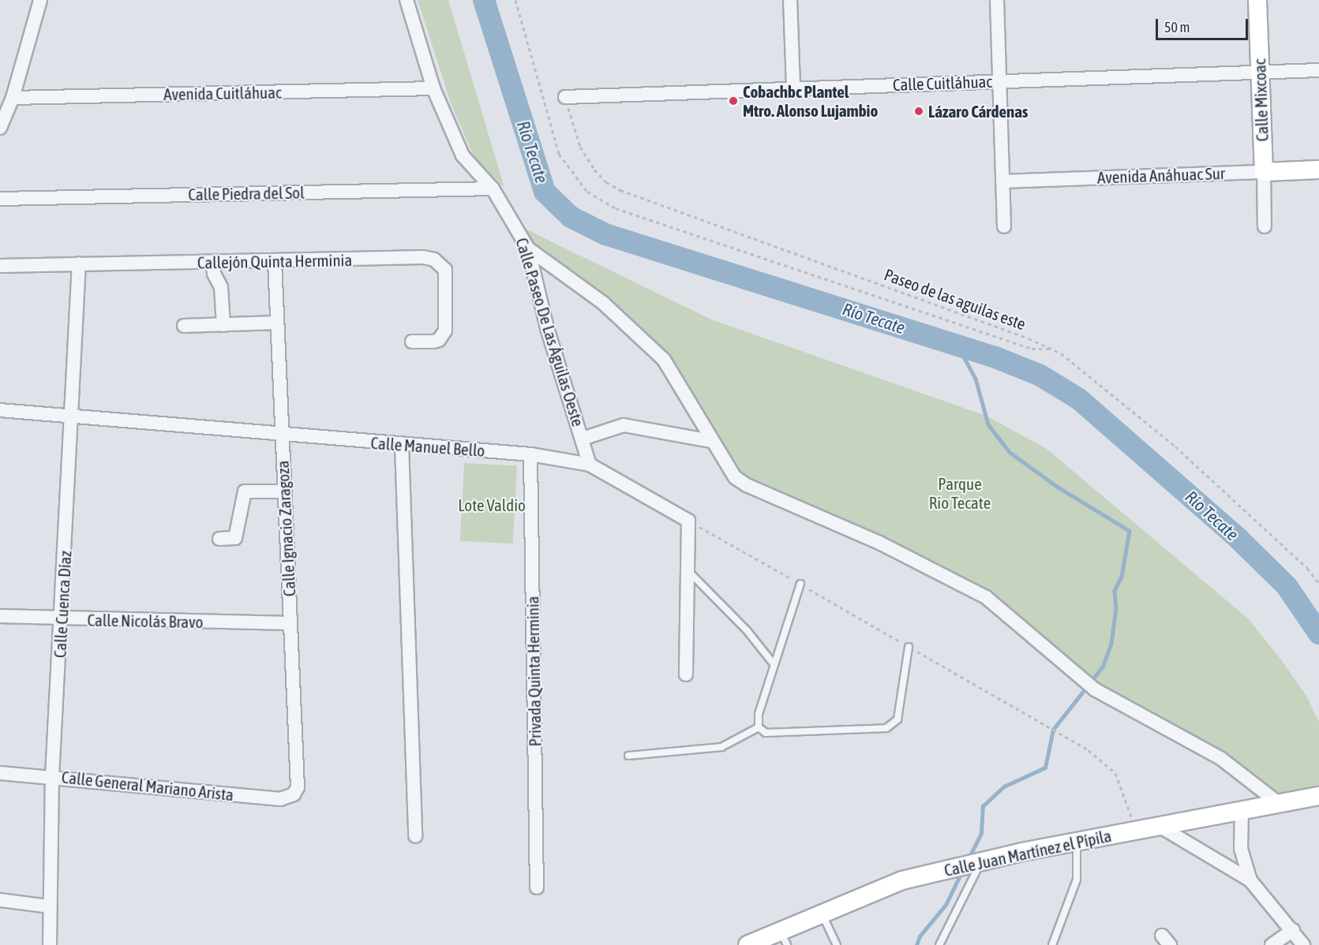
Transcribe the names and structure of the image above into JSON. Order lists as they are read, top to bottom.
{
  "streets": {
    "main road": ["Calle Mixcoac", "Avenida Anáhuac Sur", "Calle Juan Martínez el Pípila"],
    "street": [
      "Calle Cuitláhuac",
      "Avenida Cuitláhuac",
      "Calle Piedra del Sol",
      "Callejón Quinta Herminia",
      "Calle Paseo De Las Águilas Oeste",
      "Calle Manuel Bello",
      "Calle Ignacio Zaragoza",
      "Calle Cuenca Díaz",
      "Calle Nicolás Bravo",
      "Privada Quinta Herminia",
      "Calle General Mariano Arista"
    ],
    "path": ["Paseo de las aguilas este"]
  },
  "crossings": [
    ["Calle Cuitláhuac", "Calle Mixcoac"],
    ["Calle Cuitláhuac", "Paseo de las aguilas este"],
    ["Avenida Cuitláhuac", "Calle Paseo De Las Águilas Oeste"],
    ["Calle Mixcoac", "Avenida Anáhuac Sur"],
    ["Calle Piedra del Sol", "Calle Paseo De Las Águilas Oeste"],
    ["Callejón Quinta Herminia", "Calle Ignacio Zaragoza"],
    ["Callejón Quinta Herminia", "Calle Cuenca Díaz"],
    ["Calle Paseo De Las Águilas Oeste", "Calle Manuel Bello"],
    ["Calle Manuel Bello", "Calle Ignacio Zaragoza"],
    ["Calle Manuel Bello", "Calle Cuenca Díaz"],
    ["Calle Manuel Bello", "Privada Quinta Herminia"],
    ["Calle Ignacio Zaragoza", "Calle Nicolás Bravo"],
    ["Calle Ignacio Zaragoza", "Calle General Mariano Arista"],
    ["Calle Cuenca Díaz", "Calle Nicolás Bravo"],
    ["Calle Cuenca Díaz", "Calle General Mariano Arista"]
  ],
  "water": ["Río Tecate"],
  "parks": ["Parque Rio Tecate", "Lote Valdio"],
  "places": ["Cobachbc Plantel Mtro. Alonso Lujambio", "Lázaro Cárdenas"],
  "scale_bar": "50 m"
}
